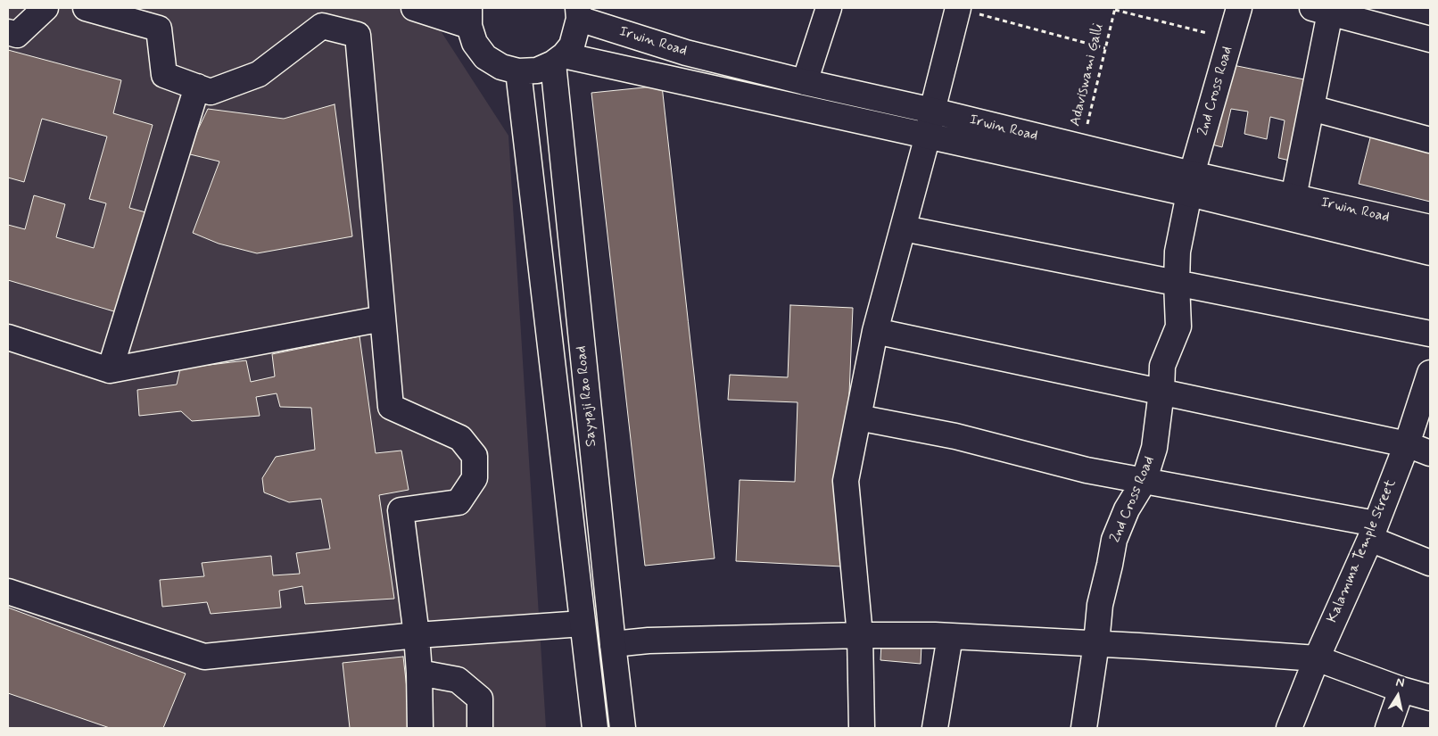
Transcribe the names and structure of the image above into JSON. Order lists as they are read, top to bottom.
{
  "streets": {
    "street": [
      "Irwin Road",
      "2nd Cross Road",
      "Sayyaji Rao Road",
      "Kalamma Temple Street"
    ],
    "path": ["Adaviswami Galli"]
  },
  "crossings": [
    ["Irwin Road", "Adaviswami Galli"],
    ["Irwin Road", "2nd Cross Road"]
  ],
  "north": "top"
}
